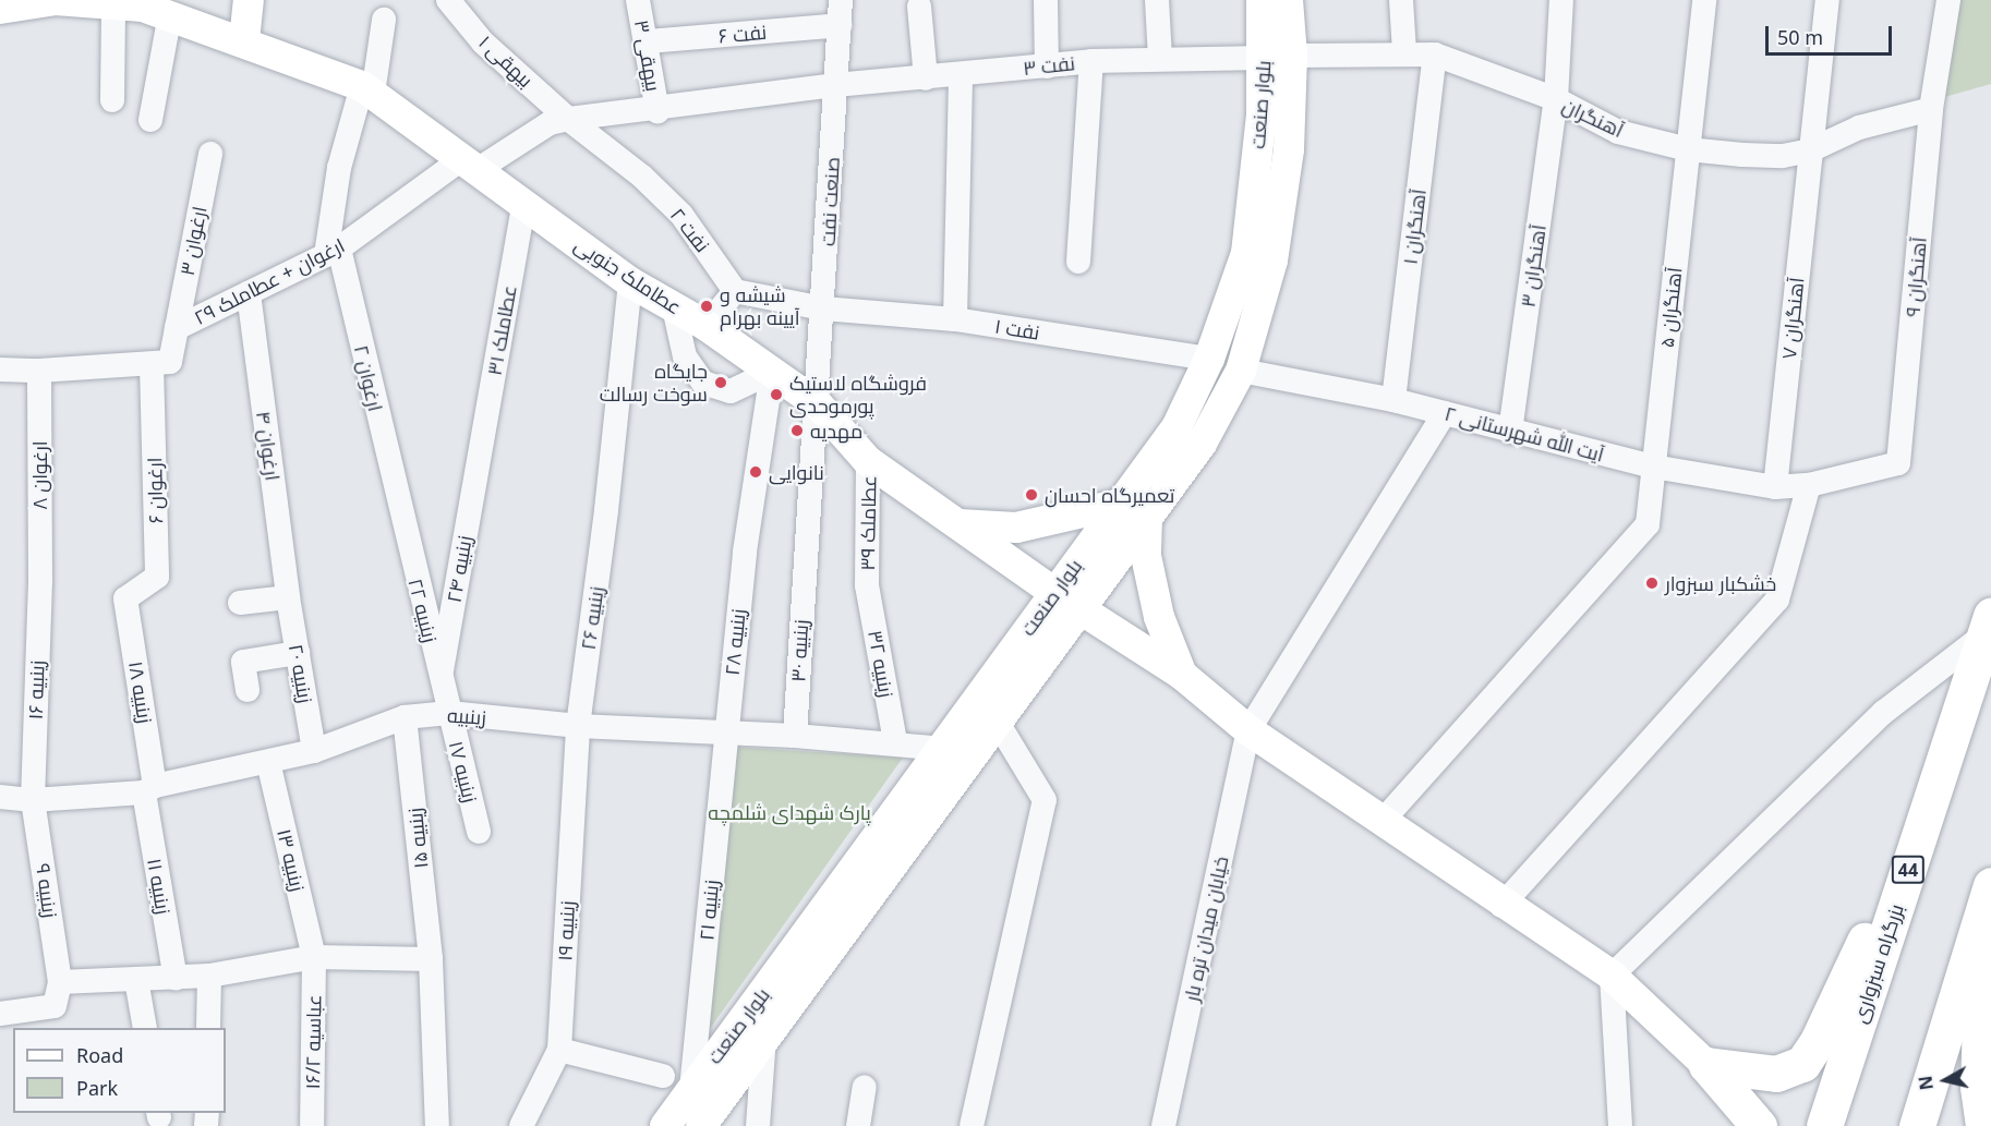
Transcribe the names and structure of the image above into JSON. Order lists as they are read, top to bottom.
{
  "streets": {
    "highway": ["44", "بزرگراه سبزواری"],
    "main road": ["بلوار صنعت", "عطاملک جنوبی"],
    "street": [
      "نفت ۶",
      "بیهقی ۳",
      "بیهقی ۱",
      "نفت ۳",
      "آهنگران",
      "صنعت نفت",
      "آهنگران ۱",
      "نفت ۲",
      "ارغوان ۳",
      "آهنگران ۳",
      "آهنگران ۹",
      "ارغوان + عطاملک ۲۹",
      "آهنگران ۵",
      "آهنگران ۷",
      "نفت ۱",
      "عطاملک ۳۱",
      "ارغوان ۲",
      "آیت الله شهرستانی ۲",
      "ارغوان ۴",
      "ارغوان ۸",
      "ارغوان ۶",
      "عطاملک ۳۹",
      "زینبیه ۲۴",
      "زینبیه ۲۲",
      "زینبیه ۲۶",
      "زینبیه ۲۸",
      "زینبیه ۳۰",
      "زینبیه ۳۲",
      "زینبیه ۲۰",
      "زینبیه ۱۶",
      "زینبیه ۱۸",
      "زینبیه",
      "زینبیه ۱۷",
      "زینبیه ۱۵",
      "زینبیه ۱۳",
      "زینبیه ۱۱",
      "زینبیه ۹",
      "زینبیه ۲۱",
      "خیابان میدان تره بار",
      "زینبیه ۱۹",
      "عباسیه ۱۶/۲"
    ]
  },
  "crossings": [
    ["نفت ۶", "بیهقی ۳"],
    ["نفت ۶", "صنعت نفت"],
    ["بیهقی ۳", "نفت ۳"],
    ["بیهقی ۱", "نفت ۳"],
    ["بیهقی ۱", "نفت ۲"],
    ["بیهقی ۱", "ارغوان + عطاملک ۲۹"],
    ["نفت ۳", "بلوار صنعت"],
    ["نفت ۳", "آهنگران"],
    ["نفت ۳", "صنعت نفت"],
    ["نفت ۳", "نفت ۲"],
    ["نفت ۳", "ارغوان + عطاملک ۲۹"],
    ["بلوار صنعت", "آهنگران"],
    ["بلوار صنعت", "عطاملک جنوبی"],
    ["بلوار صنعت", "نفت ۱"],
    ["بلوار صنعت", "آیت الله شهرستانی ۲"],
    ["بلوار صنعت", "زینبیه"],
    ["بلوار صنعت", "زینبیه ۲۱"],
    ["آهنگران", "آهنگران ۱"],
    ["آهنگران", "آهنگران ۳"],
    ["آهنگران", "آهنگران ۹"],
    ["آهنگران", "آهنگران ۵"],
    ["آهنگران", "آهنگران ۷"],
    ["صنعت نفت", "عطاملک جنوبی"],
    ["صنعت نفت", "نفت ۱"],
    ["صنعت نفت", "زینبیه ۳۰"],
    ["آهنگران ۱", "آیت الله شهرستانی ۲"],
    ["نفت ۲", "ارغوان + عطاملک ۲۹"],
    ["ارغوان ۳", "ارغوان + عطاملک ۲۹"],
    ["آهنگران ۳", "آیت الله شهرستانی ۲"],
    ["عطاملک جنوبی", "ارغوان + عطاملک ۲۹"],
    ["عطاملک جنوبی", "آهنگران ۵"],
    ["عطاملک جنوبی", "عطاملک ۳۱"],
    ["عطاملک جنوبی", "عطاملک ۳۹"],
    ["عطاملک جنوبی", "زینبیه ۲۶"],
    ["عطاملک جنوبی", "زینبیه ۲۸"],
    ["عطاملک جنوبی", "زینبیه ۳۰"],
    ["عطاملک جنوبی", "خیابان میدان تره بار"],
    ["آهنگران ۹", "آیت الله شهرستانی ۲"],
    ["ارغوان + عطاملک ۲۹", "ارغوان ۲"],
    ["ارغوان + عطاملک ۲۹", "ارغوان ۴"],
    ["ارغوان + عطاملک ۲۹", "ارغوان ۶"],
    ["آهنگران ۵", "آیت الله شهرستانی ۲"],
    ["آهنگران ۷", "آیت الله شهرستانی ۲"],
    ["عطاملک ۳۱", "زینبیه ۲۴"],
    ["ارغوان ۲", "زینبیه ۲۲"],
    ["آیت الله شهرستانی ۲", "خیابان میدان تره بار"],
    ["ارغوان ۴", "زینبیه ۲۰"],
    ["ارغوان ۸", "زینبیه ۱۶"],
    ["ارغوان ۶", "زینبیه ۱۸"],
    ["عطاملک ۳۹", "زینبیه ۳۲"],
    ["زینبیه ۲۴", "زینبیه ۲۲"],
    ["زینبیه ۲۲", "زینبیه"],
    ["زینبیه ۲۲", "زینبیه ۱۷"],
    ["زینبیه ۲۶", "زینبیه"],
    ["زینبیه ۲۶", "زینبیه ۱۹"],
    ["زینبیه ۲۸", "زینبیه"],
    ["زینبیه ۲۸", "زینبیه ۲۱"],
    ["زینبیه ۳۰", "زینبیه"],
    ["زینبیه ۳۲", "زینبیه"],
    ["زینبیه ۲۰", "زینبیه"],
    ["زینبیه ۱۶", "زینبیه"],
    ["زینبیه ۱۶", "زینبیه ۹"],
    ["زینبیه ۱۸", "زینبیه"],
    ["زینبیه ۱۸", "زینبیه ۱۱"],
    ["زینبیه", "زینبیه ۱۷"],
    ["زینبیه", "زینبیه ۱۵"],
    ["زینبیه", "زینبیه ۱۳"],
    ["زینبیه", "زینبیه ۱۱"],
    ["زینبیه", "زینبیه ۹"],
    ["زینبیه", "زینبیه ۲۱"],
    ["زینبیه", "زینبیه ۱۹"],
    ["زینبیه ۱۳", "عباسیه ۱۶/۲"]
  ],
  "parks": ["پارک شهدای شلمچه"],
  "places": [
    "شیشه و آیینه بهرام",
    "جایگاه سوخت رسالت",
    "فروشگاه لاستیک پورموحدی",
    "مهدیه",
    "نانوایی",
    "تعمیرگاه احسان",
    "خشکبار سبزوار"
  ],
  "legend": ["Road", "Park"],
  "scale_bar": "50 m",
  "north": "left"
}
